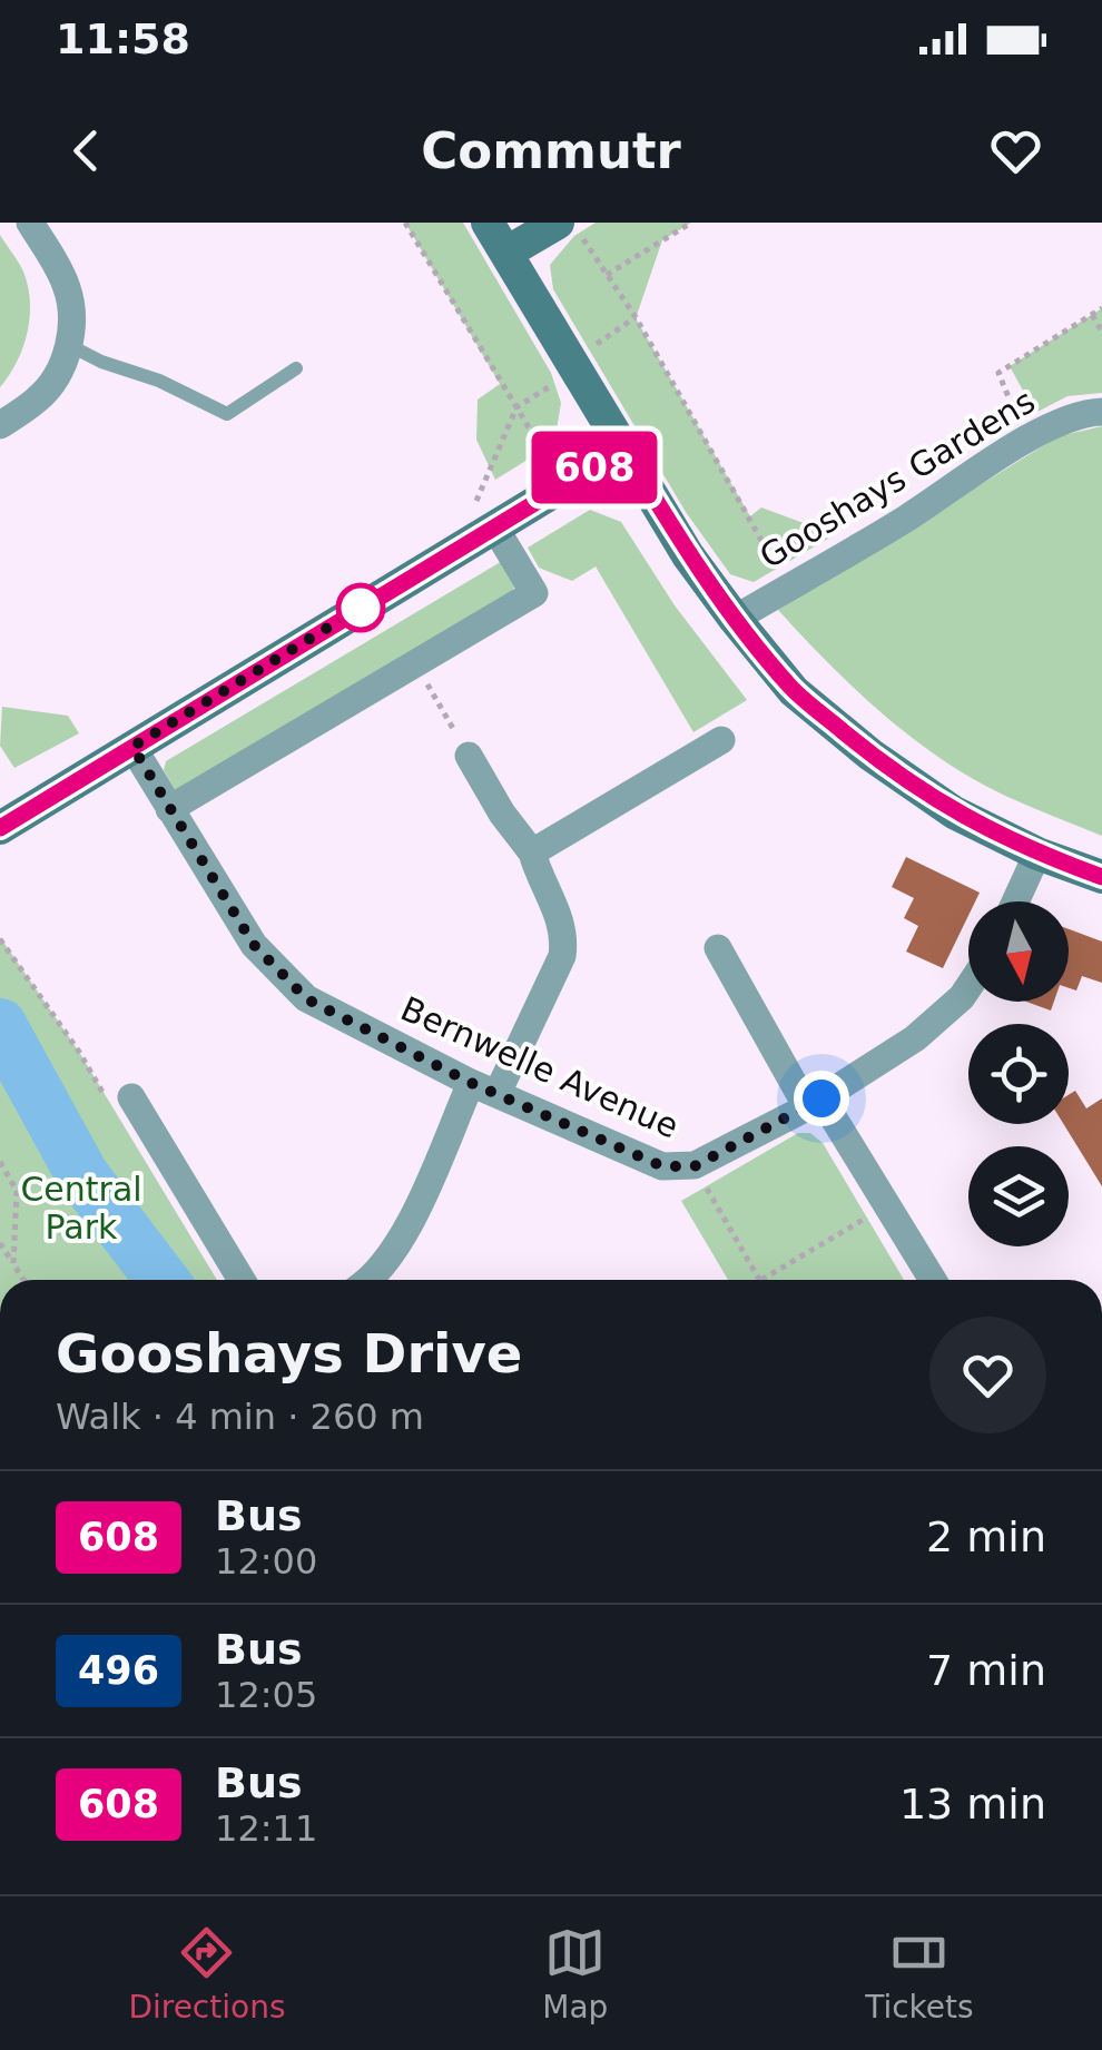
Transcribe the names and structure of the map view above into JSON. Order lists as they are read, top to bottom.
{
  "streets": {
    "street": ["Gooshays Gardens", "Bernwelle Avenue"]
  },
  "parks": ["Central Park"],
  "lines": ["bus line 608"],
  "north": "bottom",
  "page": {
    "status": "11:58",
    "header": "Commutr",
    "on_map": "608",
    "heading": ["Gooshays Drive", "Walk · 4 min · 260 m"],
    "list": [
      {
        "mark": "608",
        "name": "Bus",
        "note": "12:00",
        "value": "2 min"
      },
      {
        "mark": "496",
        "name": "Bus",
        "note": "12:05",
        "value": "7 min"
      },
      {
        "mark": "608",
        "name": "Bus",
        "note": "12:11",
        "value": "13 min"
      }
    ],
    "tabs": ["Directions", "Map", "Tickets"]
  }
}
